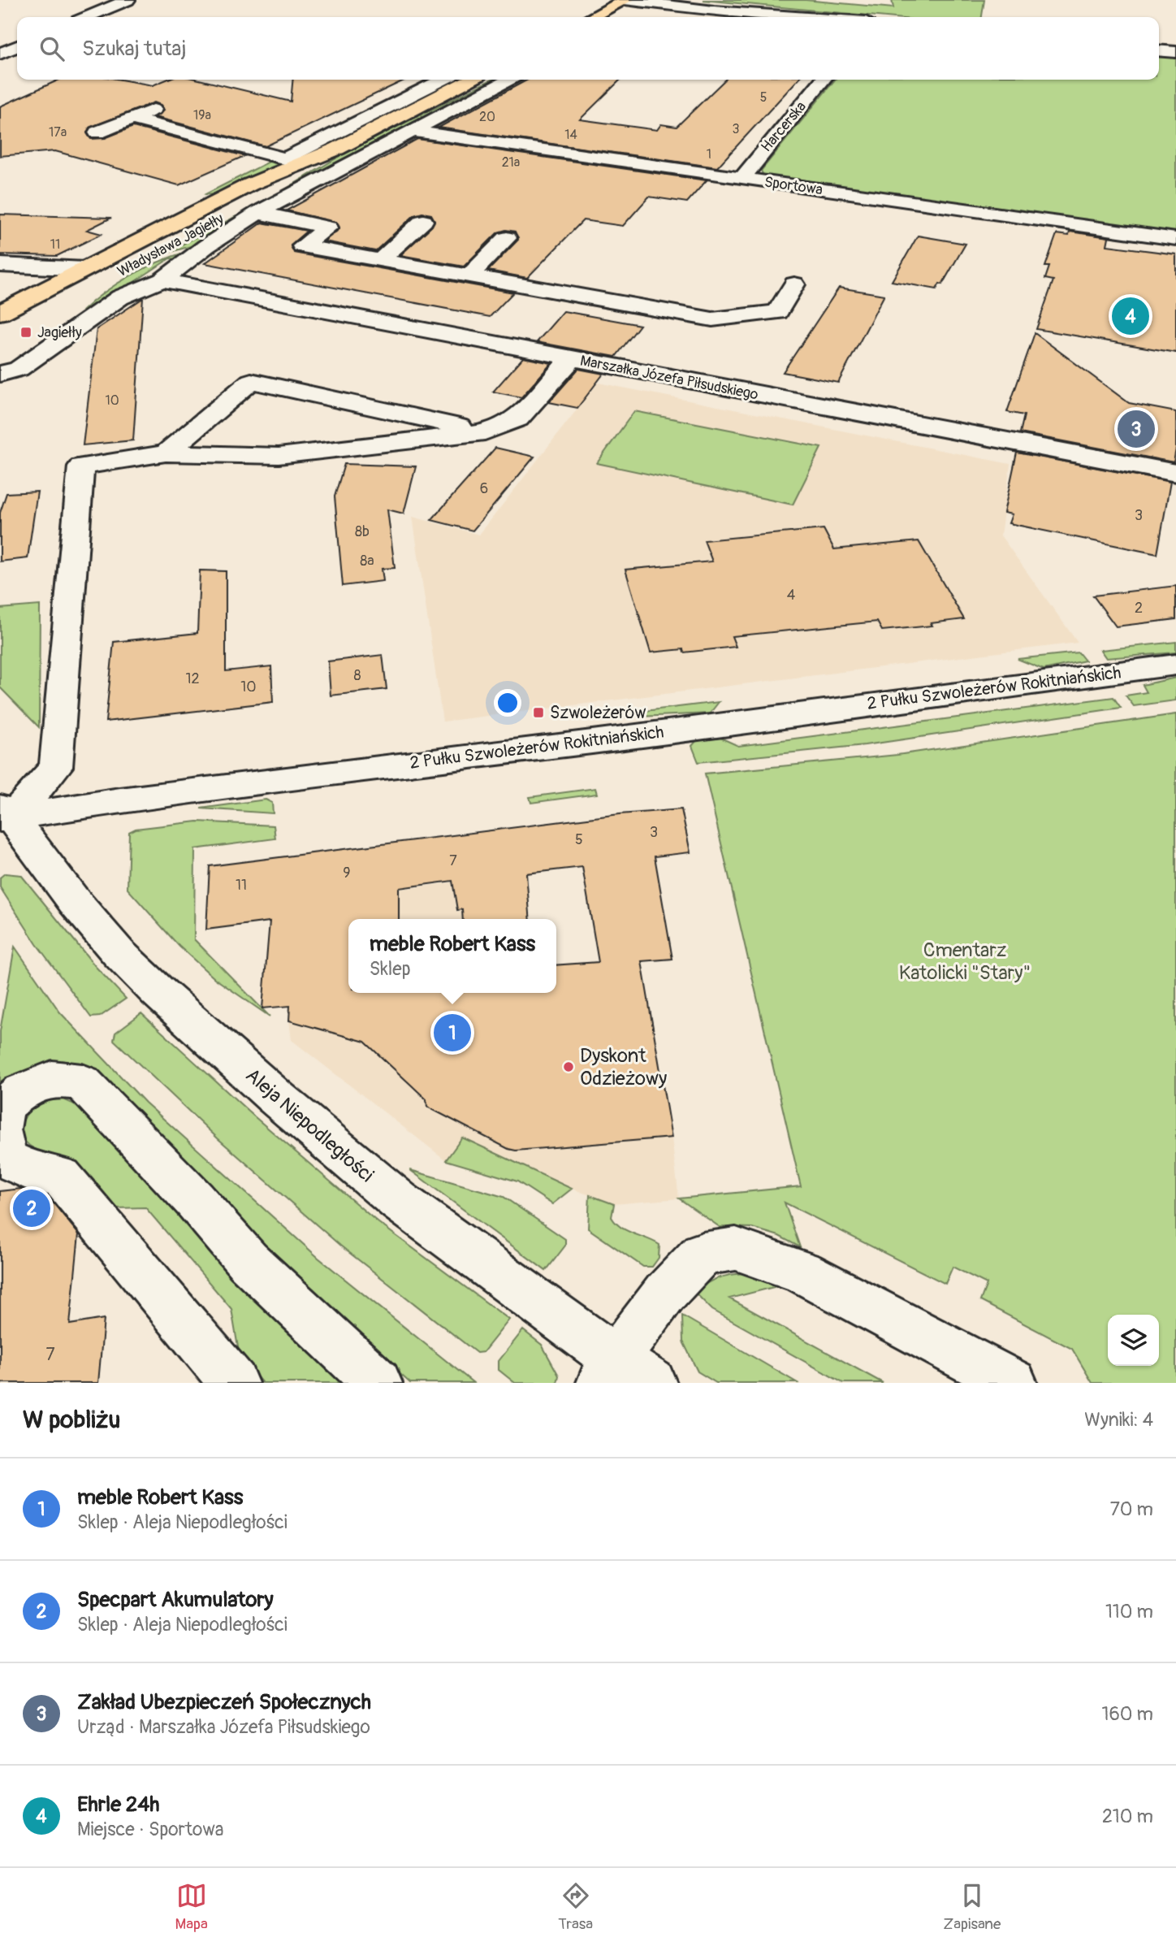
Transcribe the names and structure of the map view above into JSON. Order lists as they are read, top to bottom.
{
  "streets": {
    "main road": ["Władysława Jagiełły"],
    "street": [
      "Harcerska",
      "Sportowa",
      "Marszałka Józefa Piłsudskiego",
      "2 Pułku Szwoleżerów Rokitniańskich",
      "Aleja Niepodległości"
    ]
  },
  "crossings": [
    ["Harcerska", "Sportowa"],
    ["2 Pułku Szwoleżerów Rokitniańskich", "Aleja Niepodległości"]
  ],
  "parks": ["Cmentarz Katolicki \"Stary\""],
  "places": {
    "transit": ["Jagiełły", "Szwoleżerów"],
    "other": ["Dyskont Odzieżowy"]
  },
  "house_numbers": [
    "5",
    "19a",
    "20",
    "3",
    "17a",
    "14",
    "1",
    "21a",
    "11",
    "10",
    "6",
    "3",
    "8b",
    "8a",
    "4",
    "2",
    "8",
    "12",
    "10",
    "3",
    "5",
    "7",
    "9",
    "11",
    "7"
  ],
  "page": {
    "search": "Szukaj tutaj",
    "pins": [
      "4",
      "3",
      "1",
      "2"
    ],
    "popup": ["meble Robert Kass", "Sklep"],
    "heading": ["W pobliżu", "Wyniki: 4"],
    "list": [
      {
        "mark": "1",
        "name": "meble Robert Kass",
        "note": "Sklep · Aleja Niepodległości",
        "value": "70 m"
      },
      {
        "mark": "2",
        "name": "Specpart Akumulatory",
        "note": "Sklep · Aleja Niepodległości",
        "value": "110 m"
      },
      {
        "mark": "3",
        "name": "Zakład Ubezpieczeń Społecznych",
        "note": "Urząd · Marszałka Józefa Piłsudskiego",
        "value": "160 m"
      },
      {
        "mark": "4",
        "name": "Ehrle 24h",
        "note": "Miejsce · Sportowa",
        "value": "210 m"
      }
    ],
    "nav": ["Mapa", "Trasa", "Zapisane"]
  }
}
